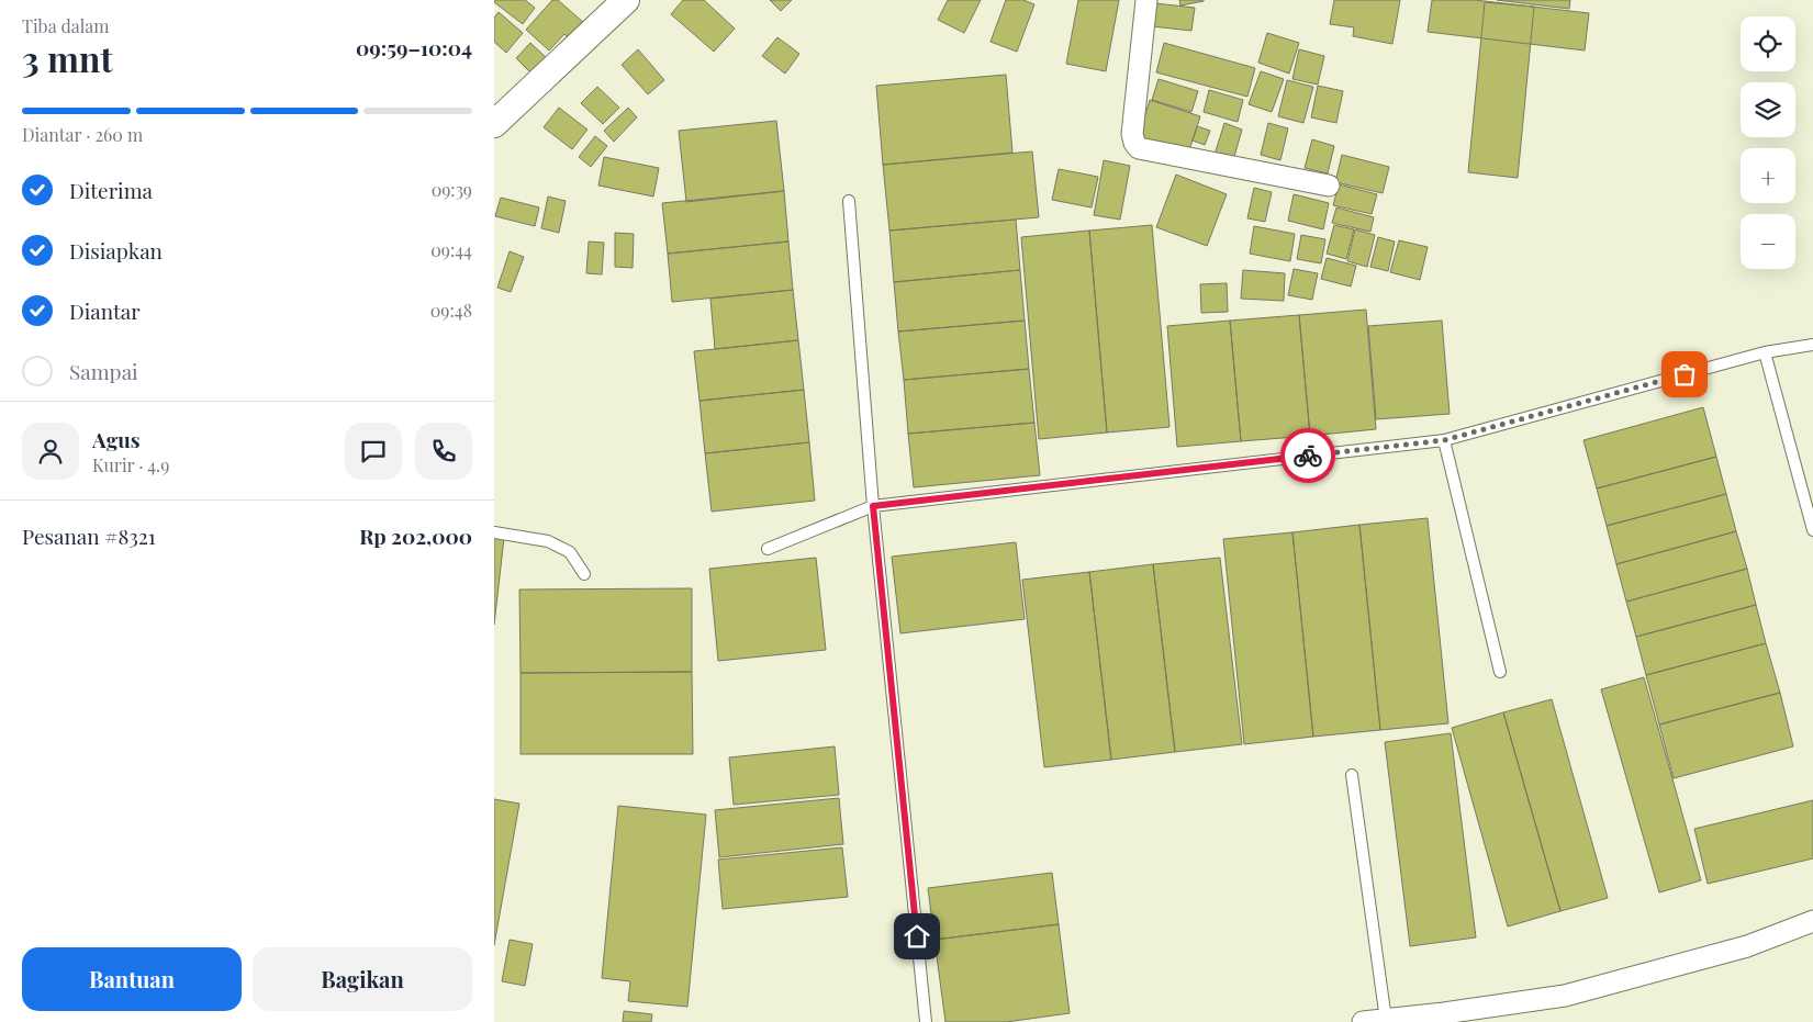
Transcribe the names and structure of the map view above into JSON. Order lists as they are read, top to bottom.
{
  "page": {
    "heading": ["3 mnt", "Tiba dalam", "09:59–10:04"],
    "panel": [
      "Agus",
      "Kurir · 4.9",
      "Pesanan #8321",
      "Rp 202,000"
    ],
    "map_buttons": ["+", "−"],
    "bar": "Diantar · 260 m",
    "list": [
      ["Diterima", "09:39"],
      ["Disiapkan", "09:44"],
      ["Diantar", "09:48"],
      "Sampai"
    ],
    "buttons": ["Bantuan", "Bagikan"]
  }
}
